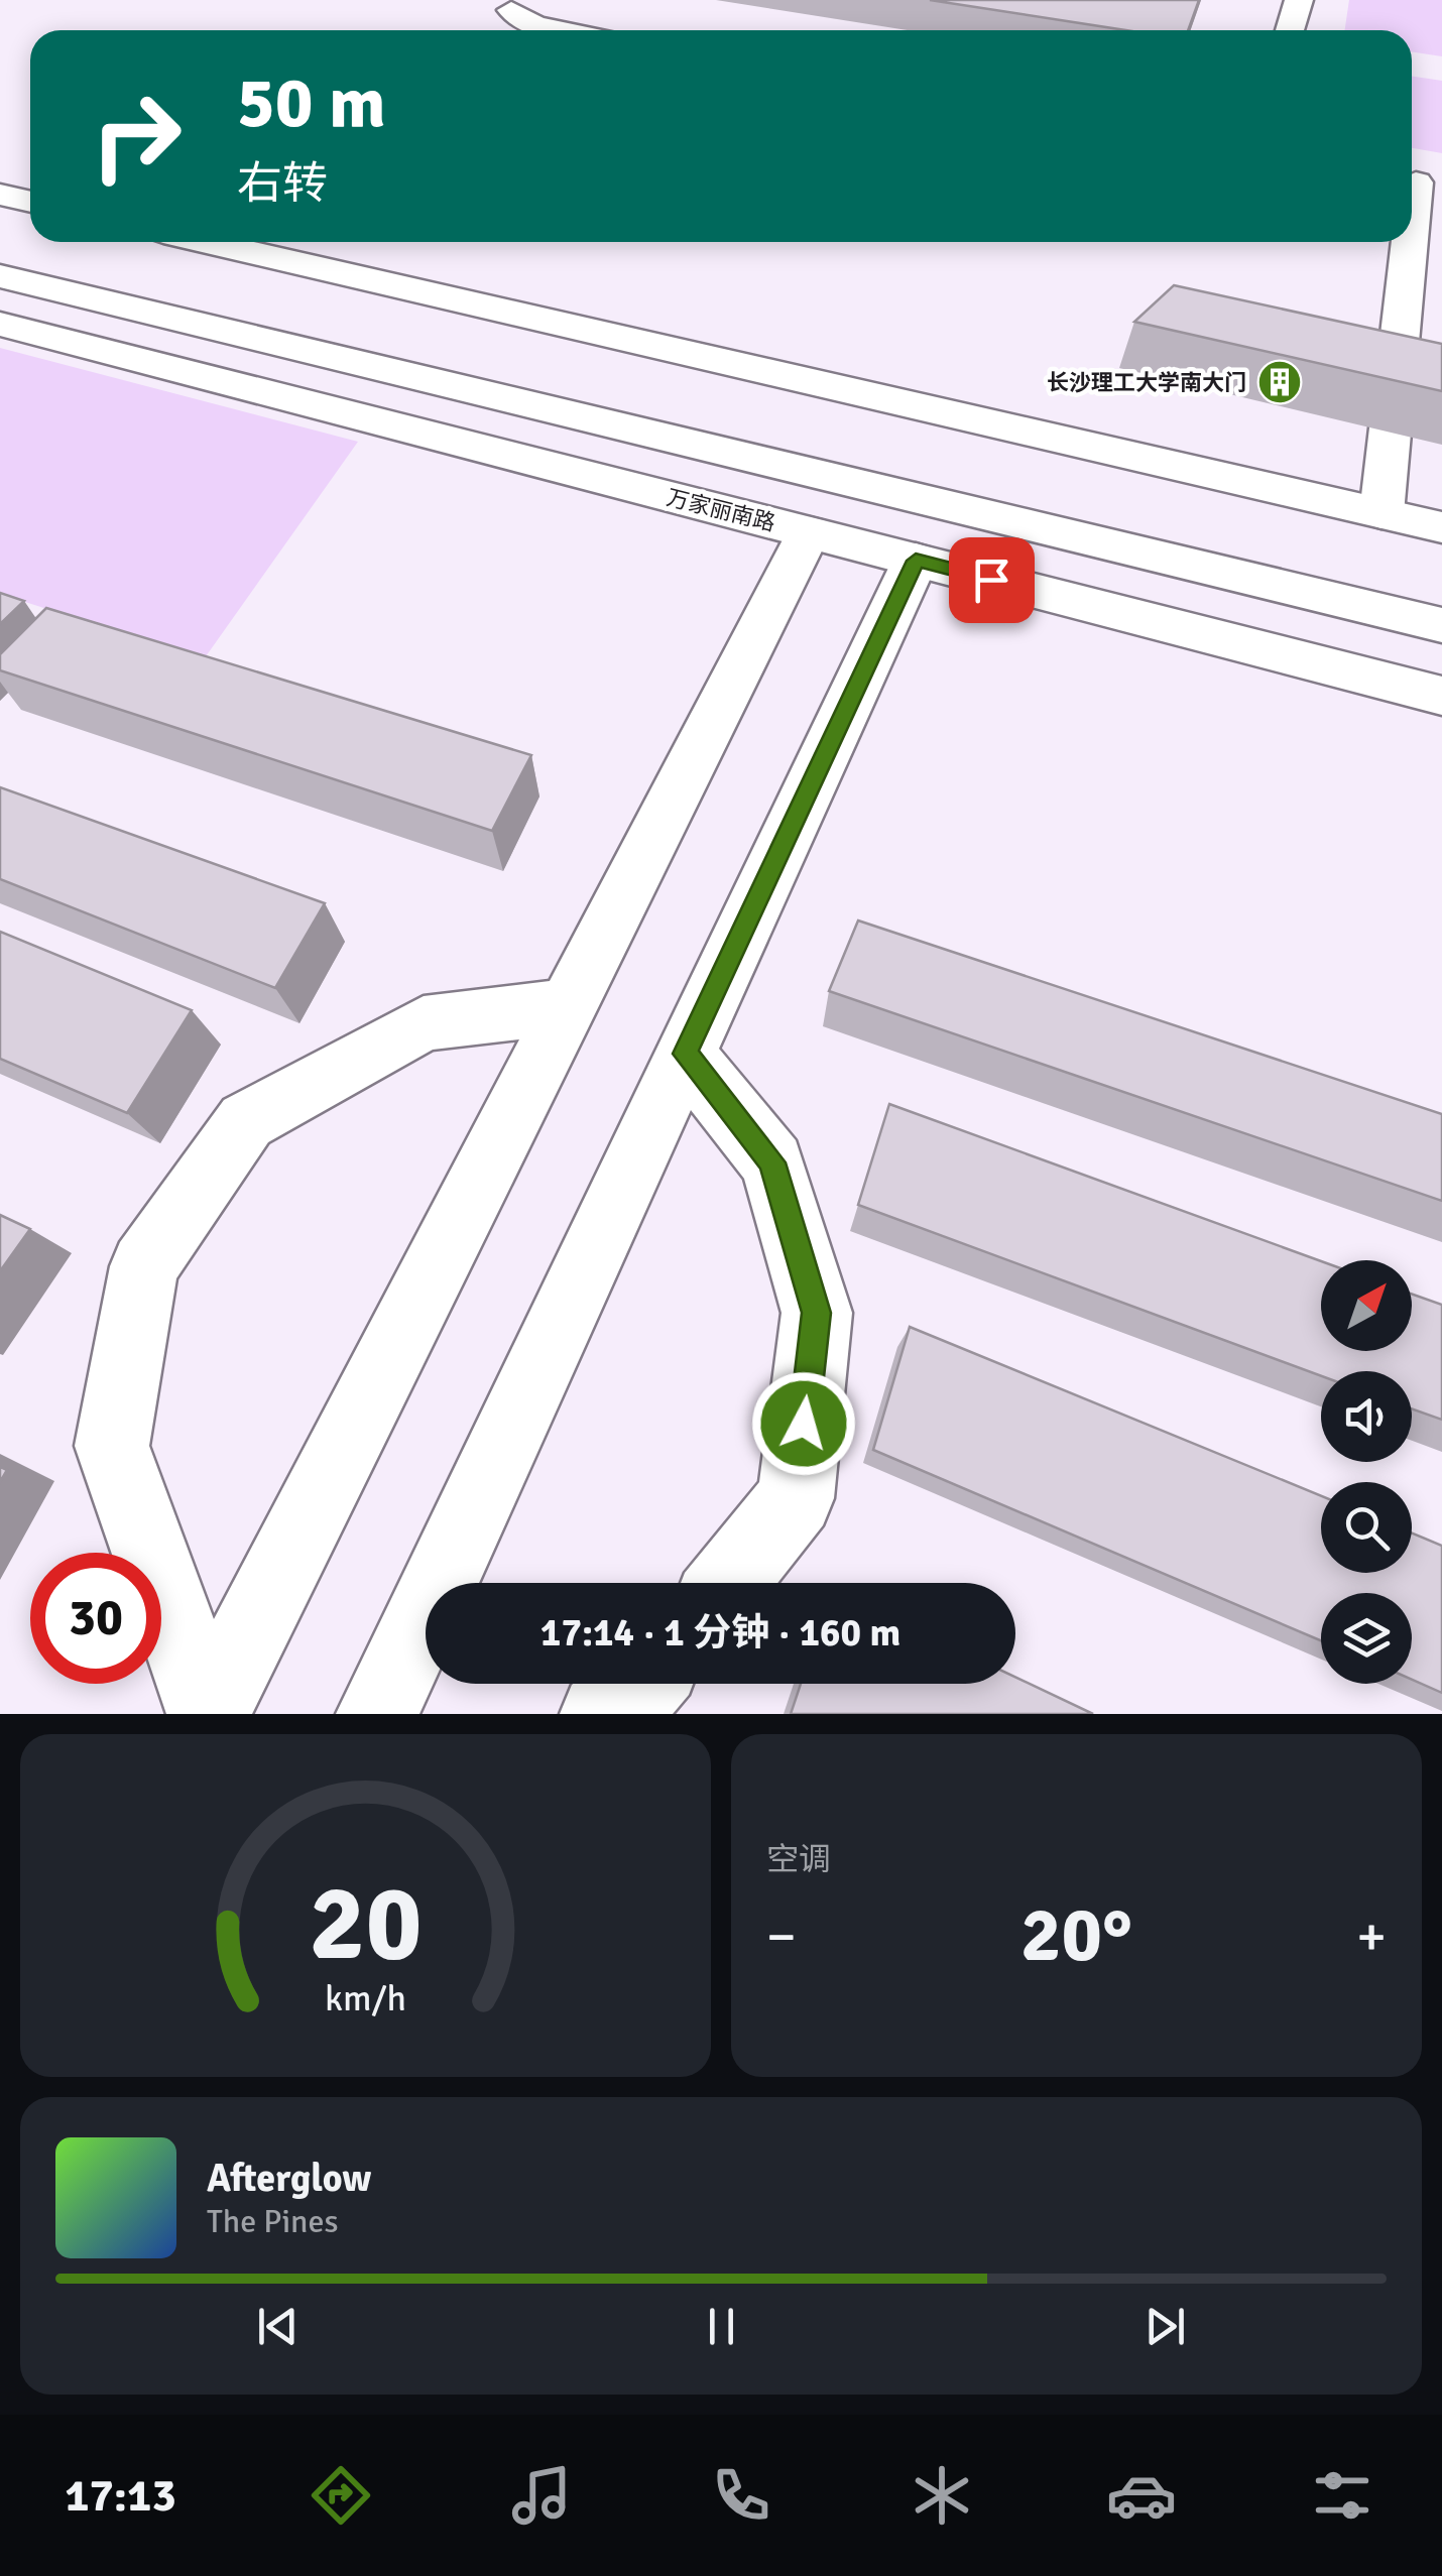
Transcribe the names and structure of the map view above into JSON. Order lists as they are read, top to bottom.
{
  "streets": {
    "street": ["万家丽南路"]
  },
  "places": {
    "building": ["长沙理工大学南大门"]
  },
  "north": "top right",
  "page": {
    "turn": ["50 m", "右转"],
    "limit": "30",
    "trip": "17:14 · 1 分钟 · 160 m",
    "tile": "空调",
    "heat": ["−", "20°", "+"],
    "song": ["Afterglow", "The Pines"],
    "tabs": "17:13",
    "gauge": ["20", "km/h"]
  }
}
